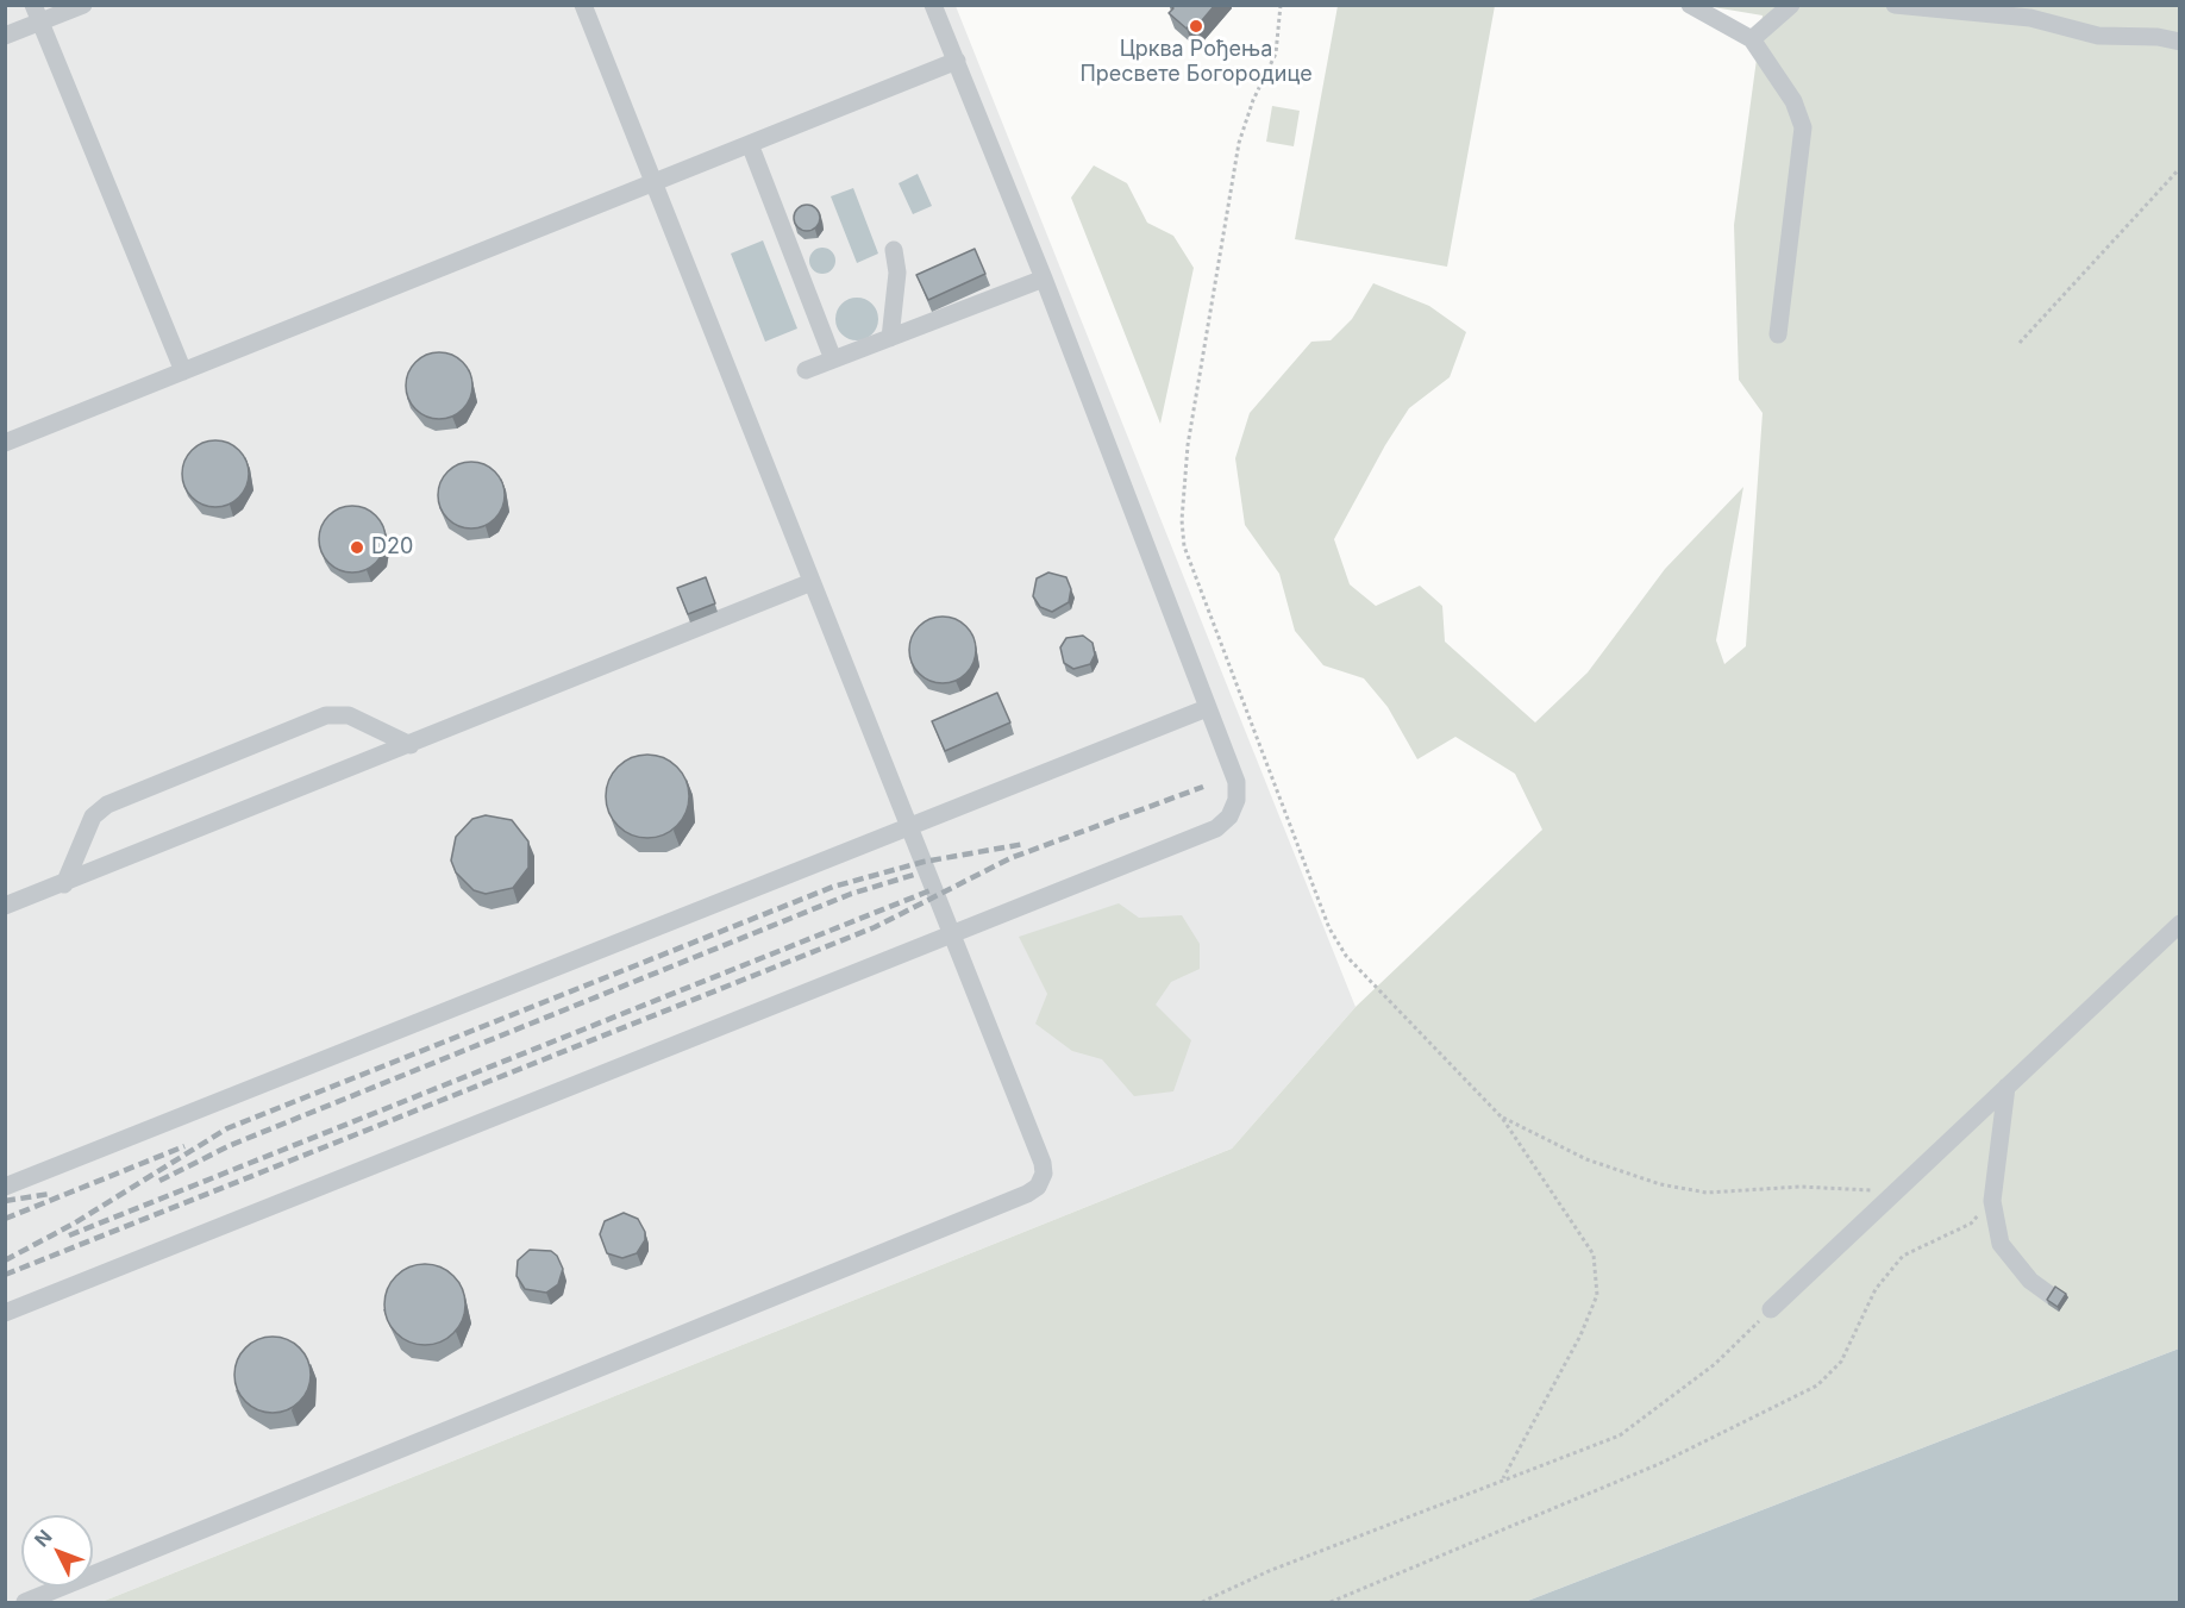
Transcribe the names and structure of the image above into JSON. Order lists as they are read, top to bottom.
{
  "places": ["Црква Рођења Пресвете Богородице", "D20"],
  "north": "top left"
}
